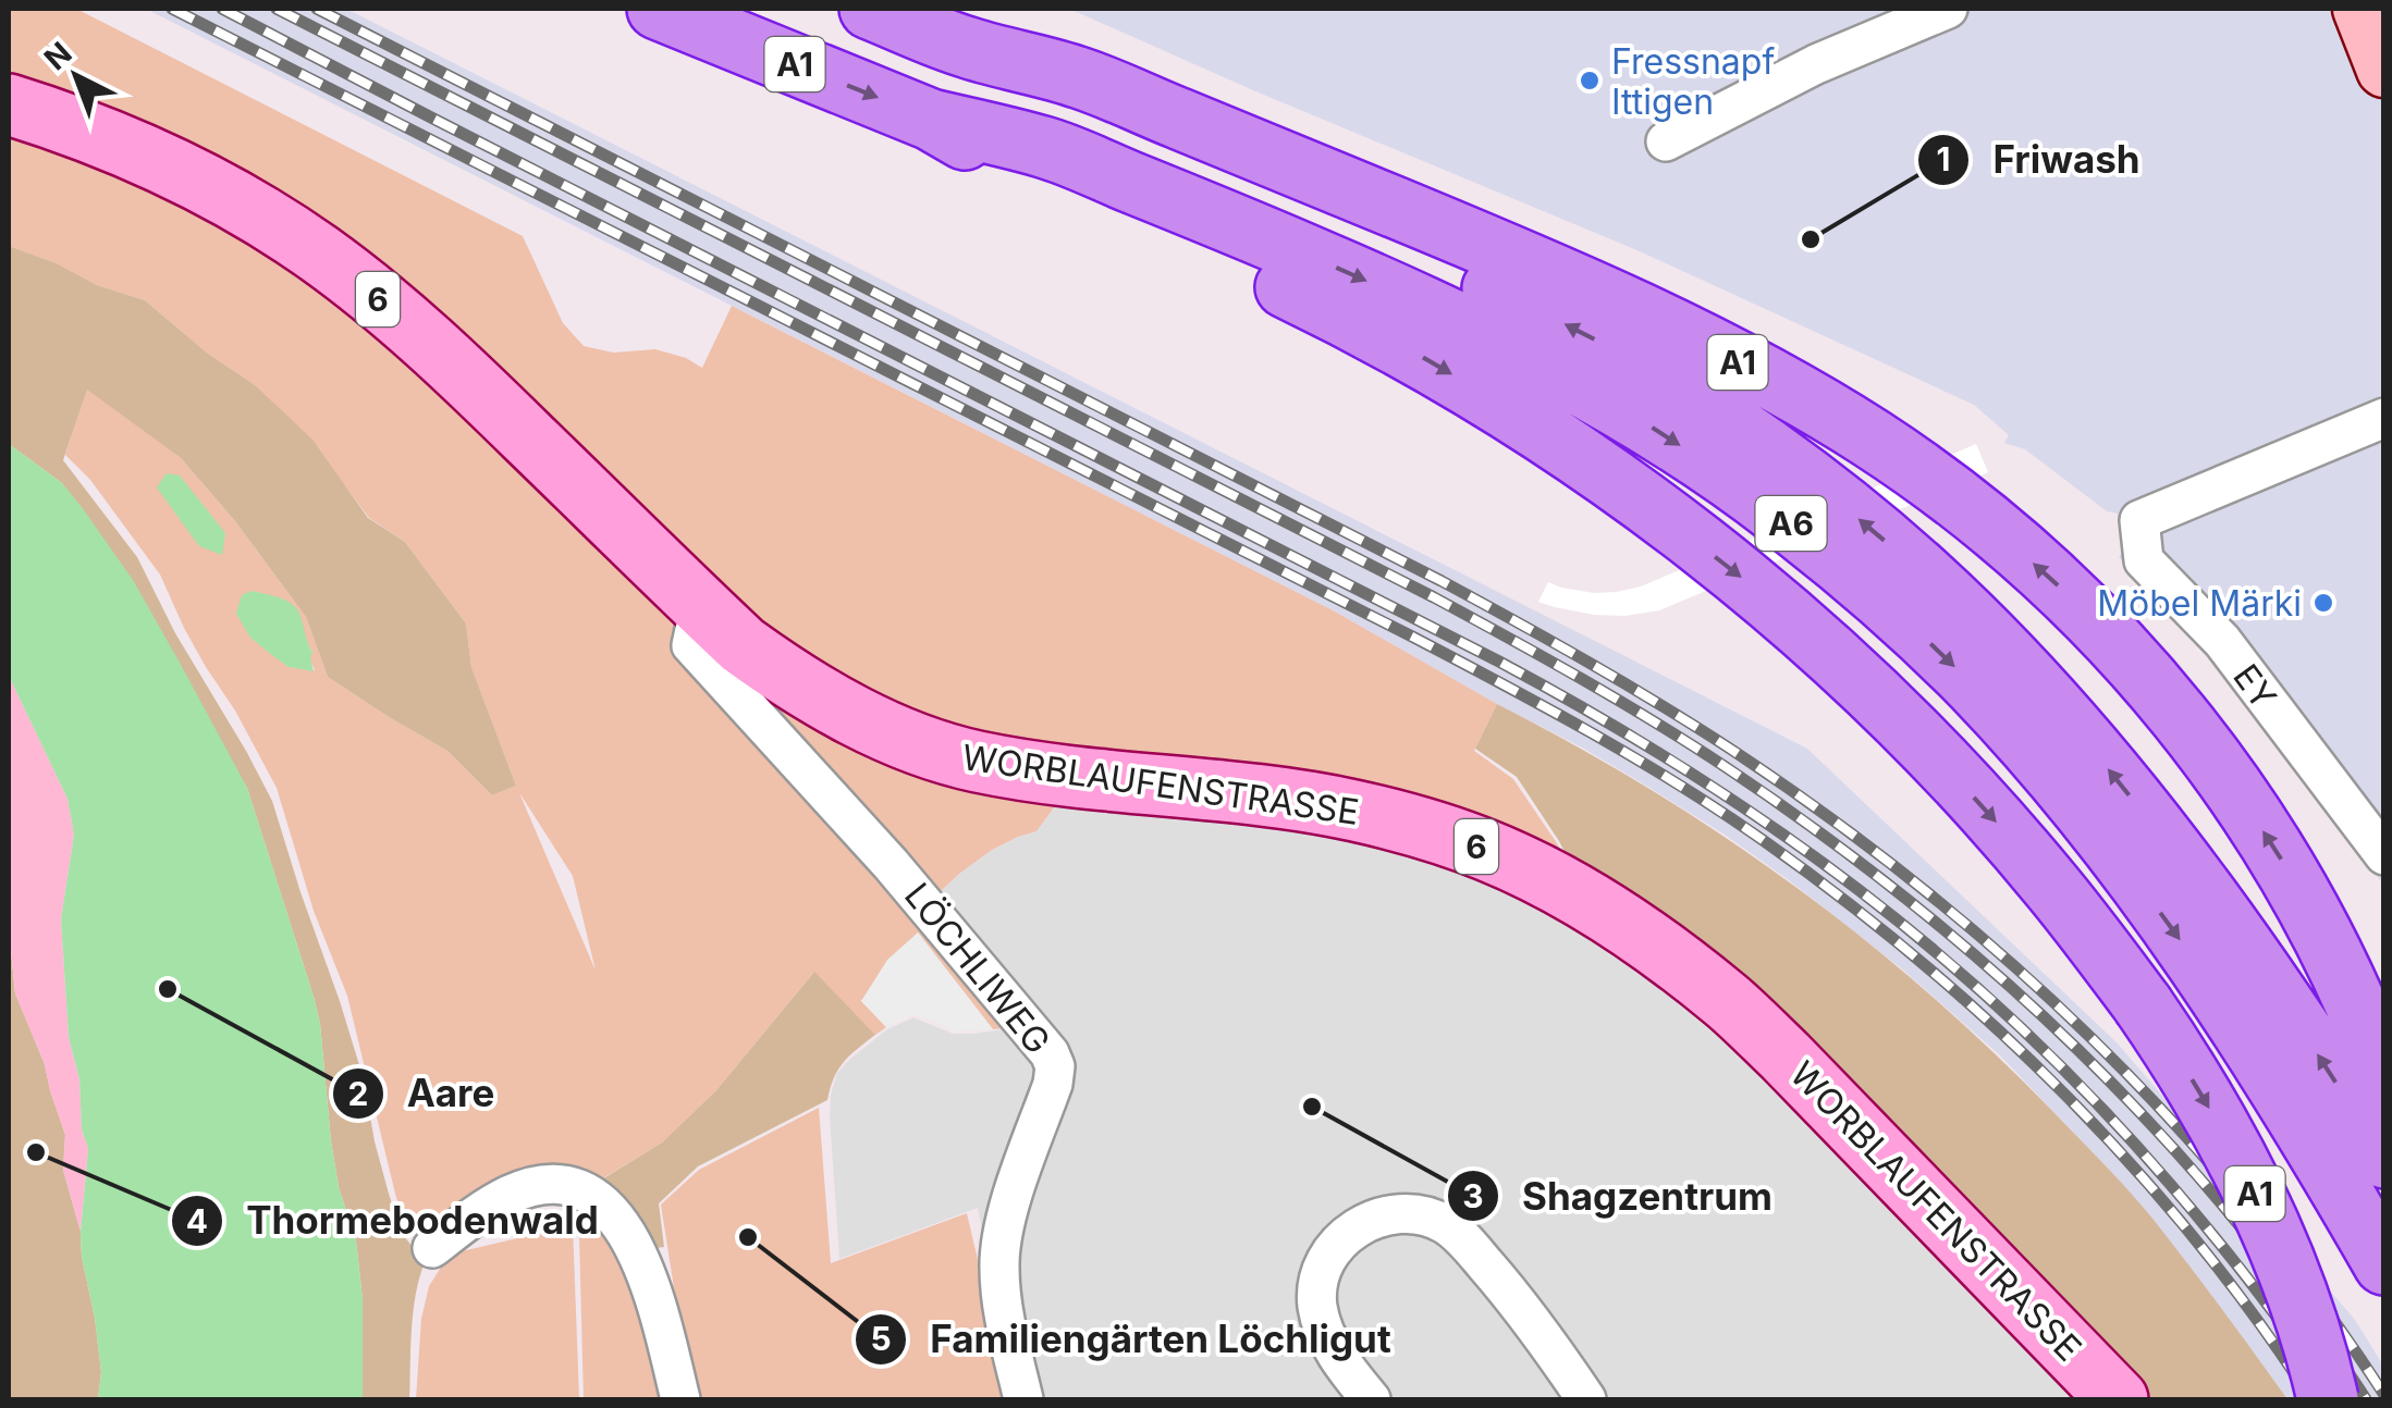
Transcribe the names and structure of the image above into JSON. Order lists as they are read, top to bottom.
{
  "streets": {
    "highway": ["A1", "A6"],
    "main road": ["6", "WORBLAUFENSTRASSE"],
    "street": ["EY", "LÖCHLIWEG"]
  },
  "crossings": [
    ["A1", "A6"],
    ["WORBLAUFENSTRASSE", "LÖCHLIWEG"]
  ],
  "places": [
    "Fressnapf Ittigen",
    "Friwash",
    "Möbel Märki",
    "Aare",
    "Shagzentrum",
    "Thormebodenwald",
    "Familiengärten Löchligut"
  ],
  "north": "top left"
}
